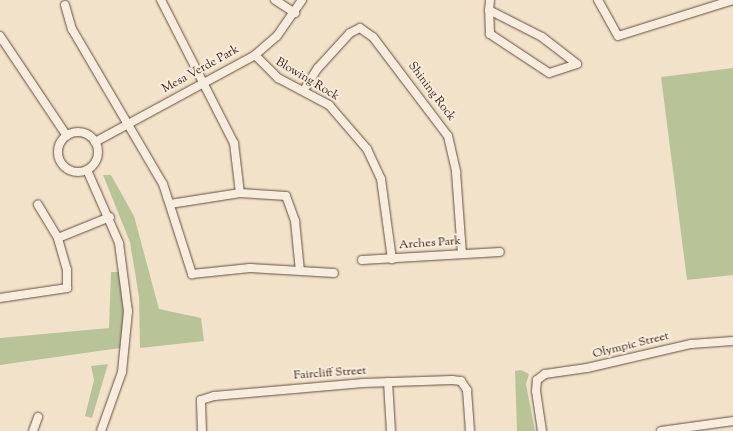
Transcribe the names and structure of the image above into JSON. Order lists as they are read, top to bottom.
{
  "streets": {
    "street": [
      "Mesa Verde Park",
      "Blowing Rock",
      "Shining Rock",
      "Arches Park",
      "Olympic Street",
      "Faircliff Street"
    ]
  },
  "crossings": [
    ["Mesa Verde Park", "Blowing Rock"],
    ["Blowing Rock", "Shining Rock"],
    ["Blowing Rock", "Arches Park"],
    ["Shining Rock", "Arches Park"]
  ]
}
